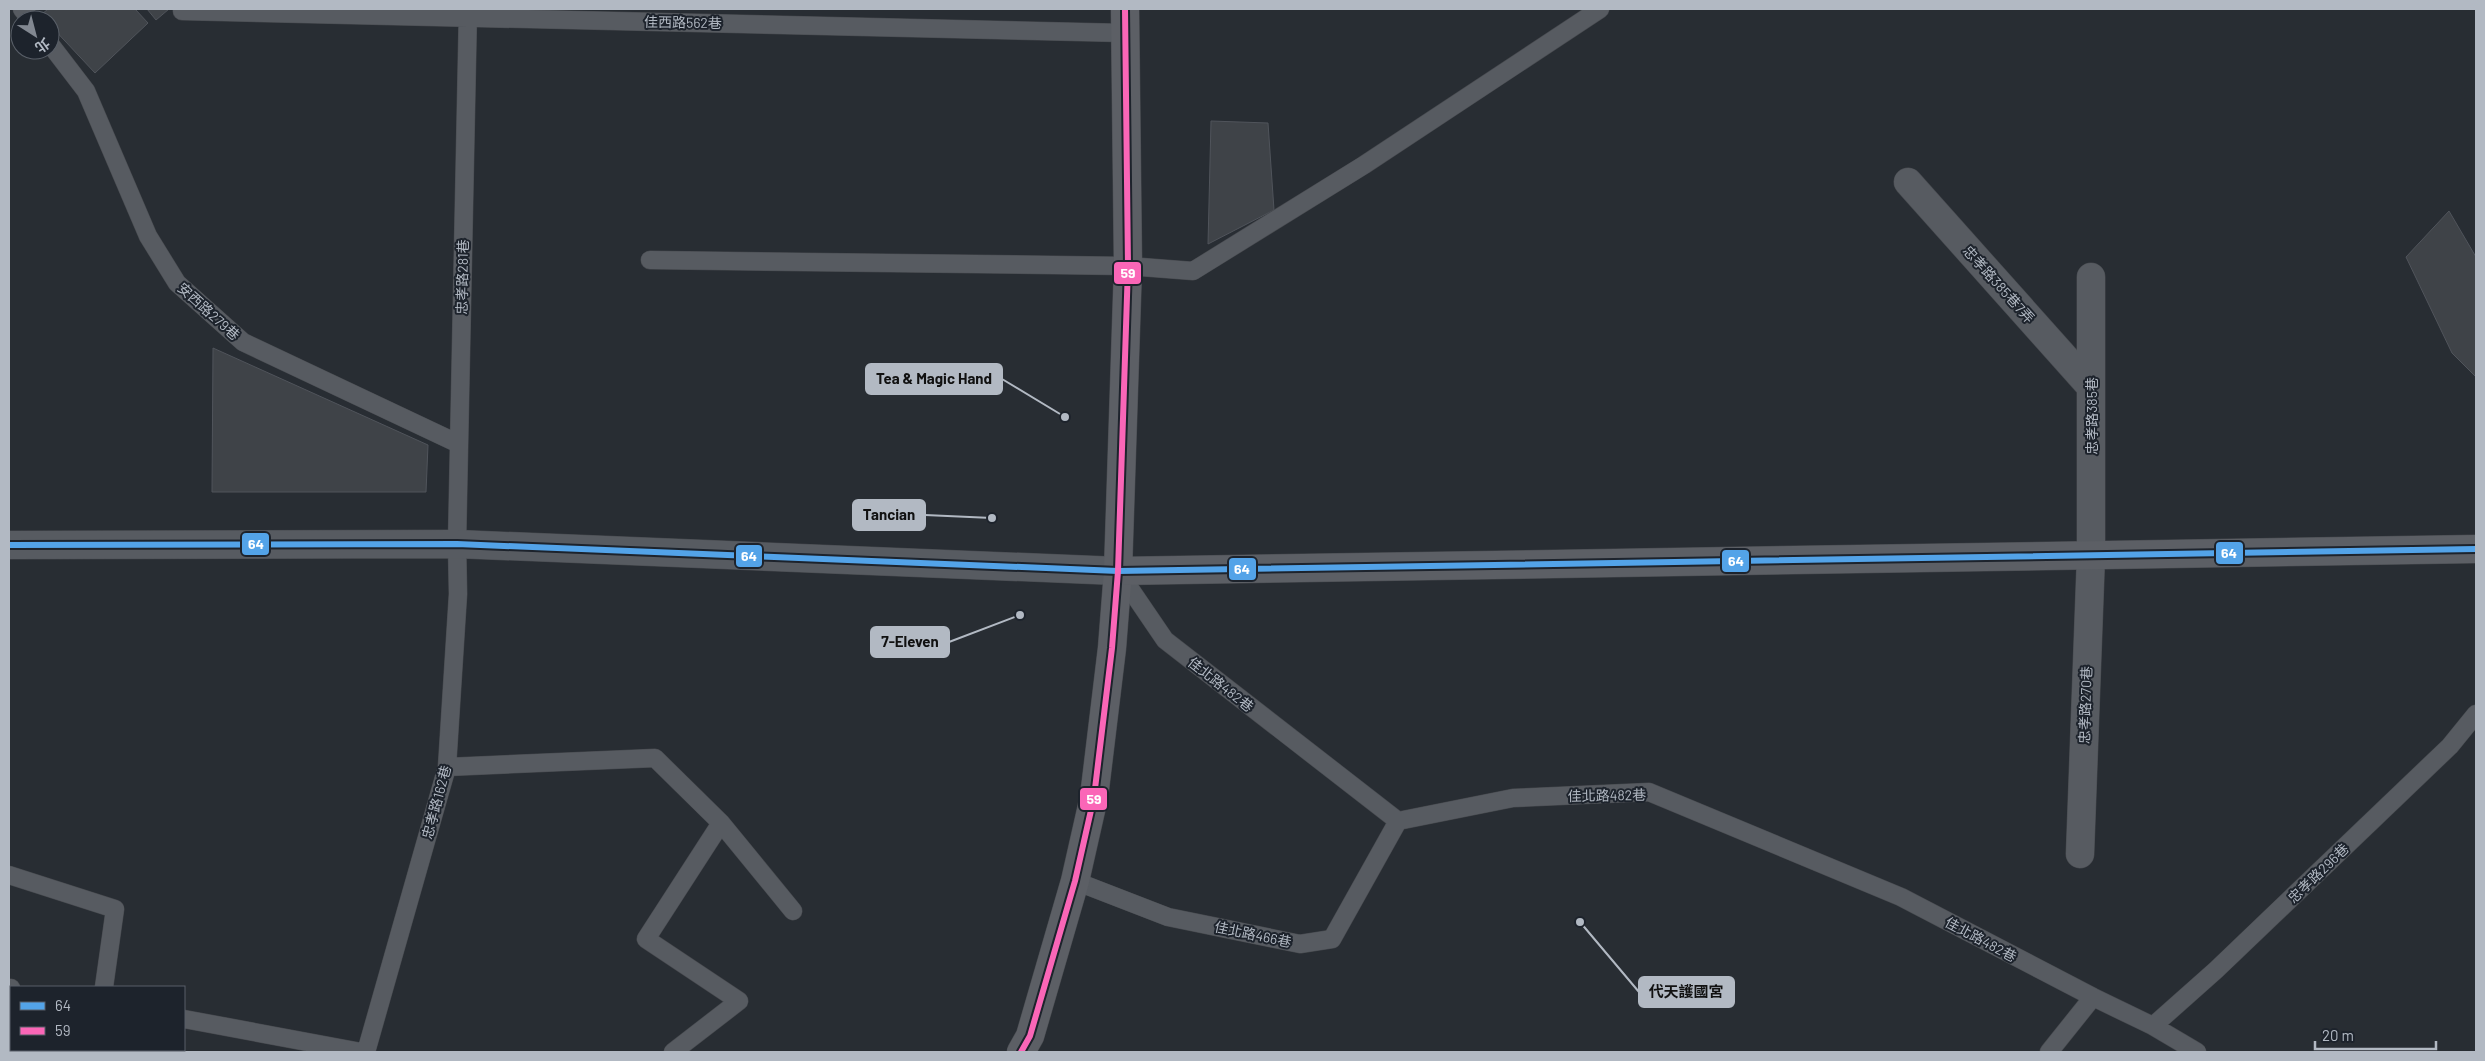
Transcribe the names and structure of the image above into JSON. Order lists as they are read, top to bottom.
{
  "streets": {
    "street": ["忠孝路385巷7弄", "忠孝路385巷", "忠孝路270巷"],
    "lane": [
      "佳西路562巷",
      "忠孝路281巷",
      "安西路279巷",
      "佳北路482巷",
      "忠孝路162巷",
      "忠孝路296巷",
      "佳北路466巷"
    ]
  },
  "crossings": [
    ["佳西路562巷", "忠孝路281巷"],
    ["忠孝路281巷", "安西路279巷"],
    ["忠孝路281巷", "忠孝路162巷"],
    ["忠孝路385巷7弄", "忠孝路385巷"],
    ["忠孝路385巷", "忠孝路270巷"],
    ["佳北路482巷", "忠孝路296巷"],
    ["佳北路482巷", "佳北路466巷"]
  ],
  "places": [
    "Tea & Magic Hand",
    "Tancian",
    "7-Eleven",
    "代天護國宮"
  ],
  "lines": ["transit line 59", "transit line 64"],
  "legend": ["64", "59"],
  "scale_bar": "20 m",
  "north": "bottom right"
}
